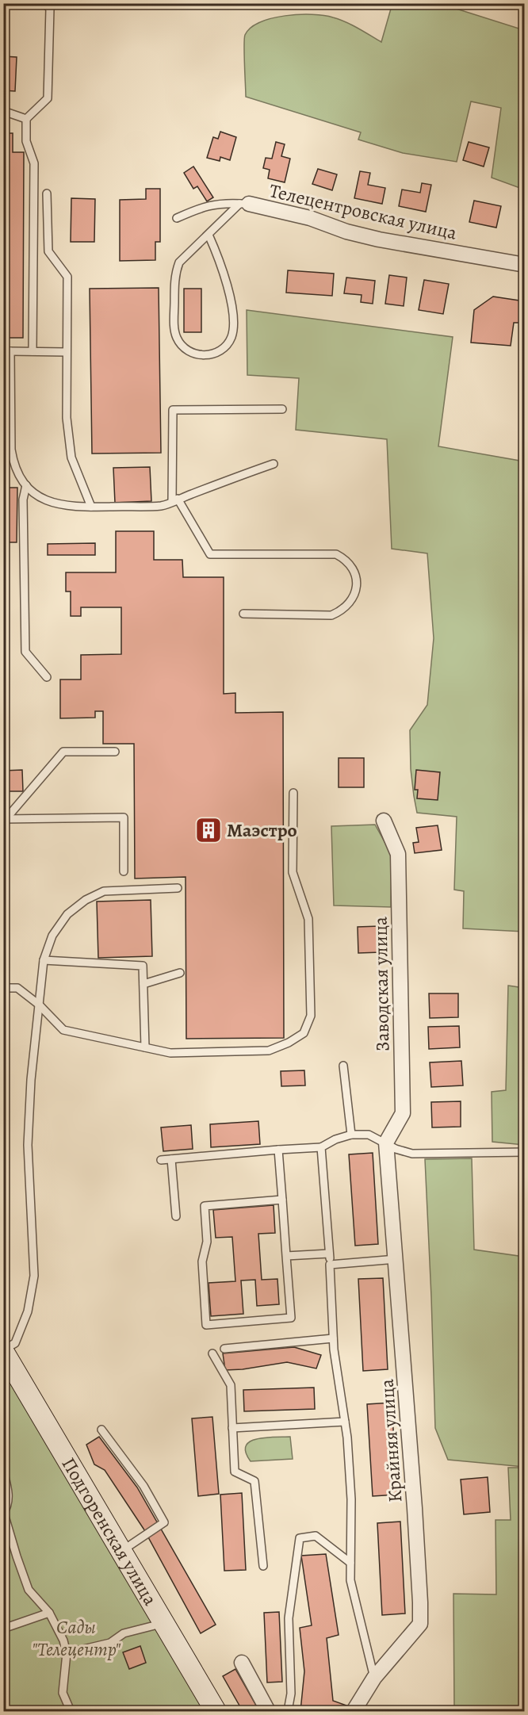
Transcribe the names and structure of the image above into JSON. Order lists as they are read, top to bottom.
{
  "streets": {
    "street": [
      "Телецентровская улица",
      "Заводская улица",
      "Крайняя улица",
      "Подгоренская улица"
    ]
  },
  "crossings": [
    ["Заводская улица", "Крайняя улица"]
  ],
  "parks": ["Сады \"Телецентр\""],
  "places": {
    "building": ["Маэстро"]
  }
}
